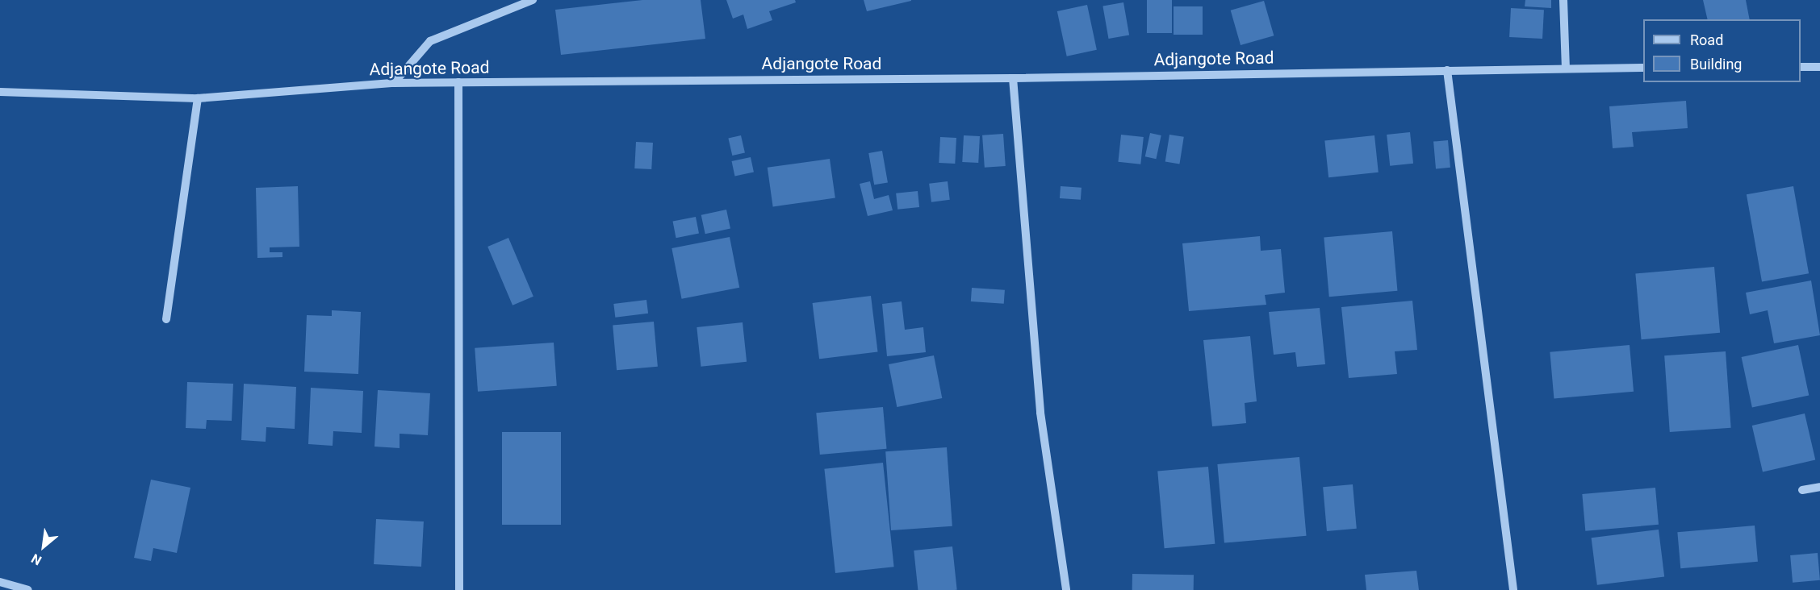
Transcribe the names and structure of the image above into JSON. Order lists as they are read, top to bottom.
{
  "streets": {
    "street": ["Adjangote Road"]
  },
  "legend": ["Road", "Building"],
  "north": "bottom left"
}
